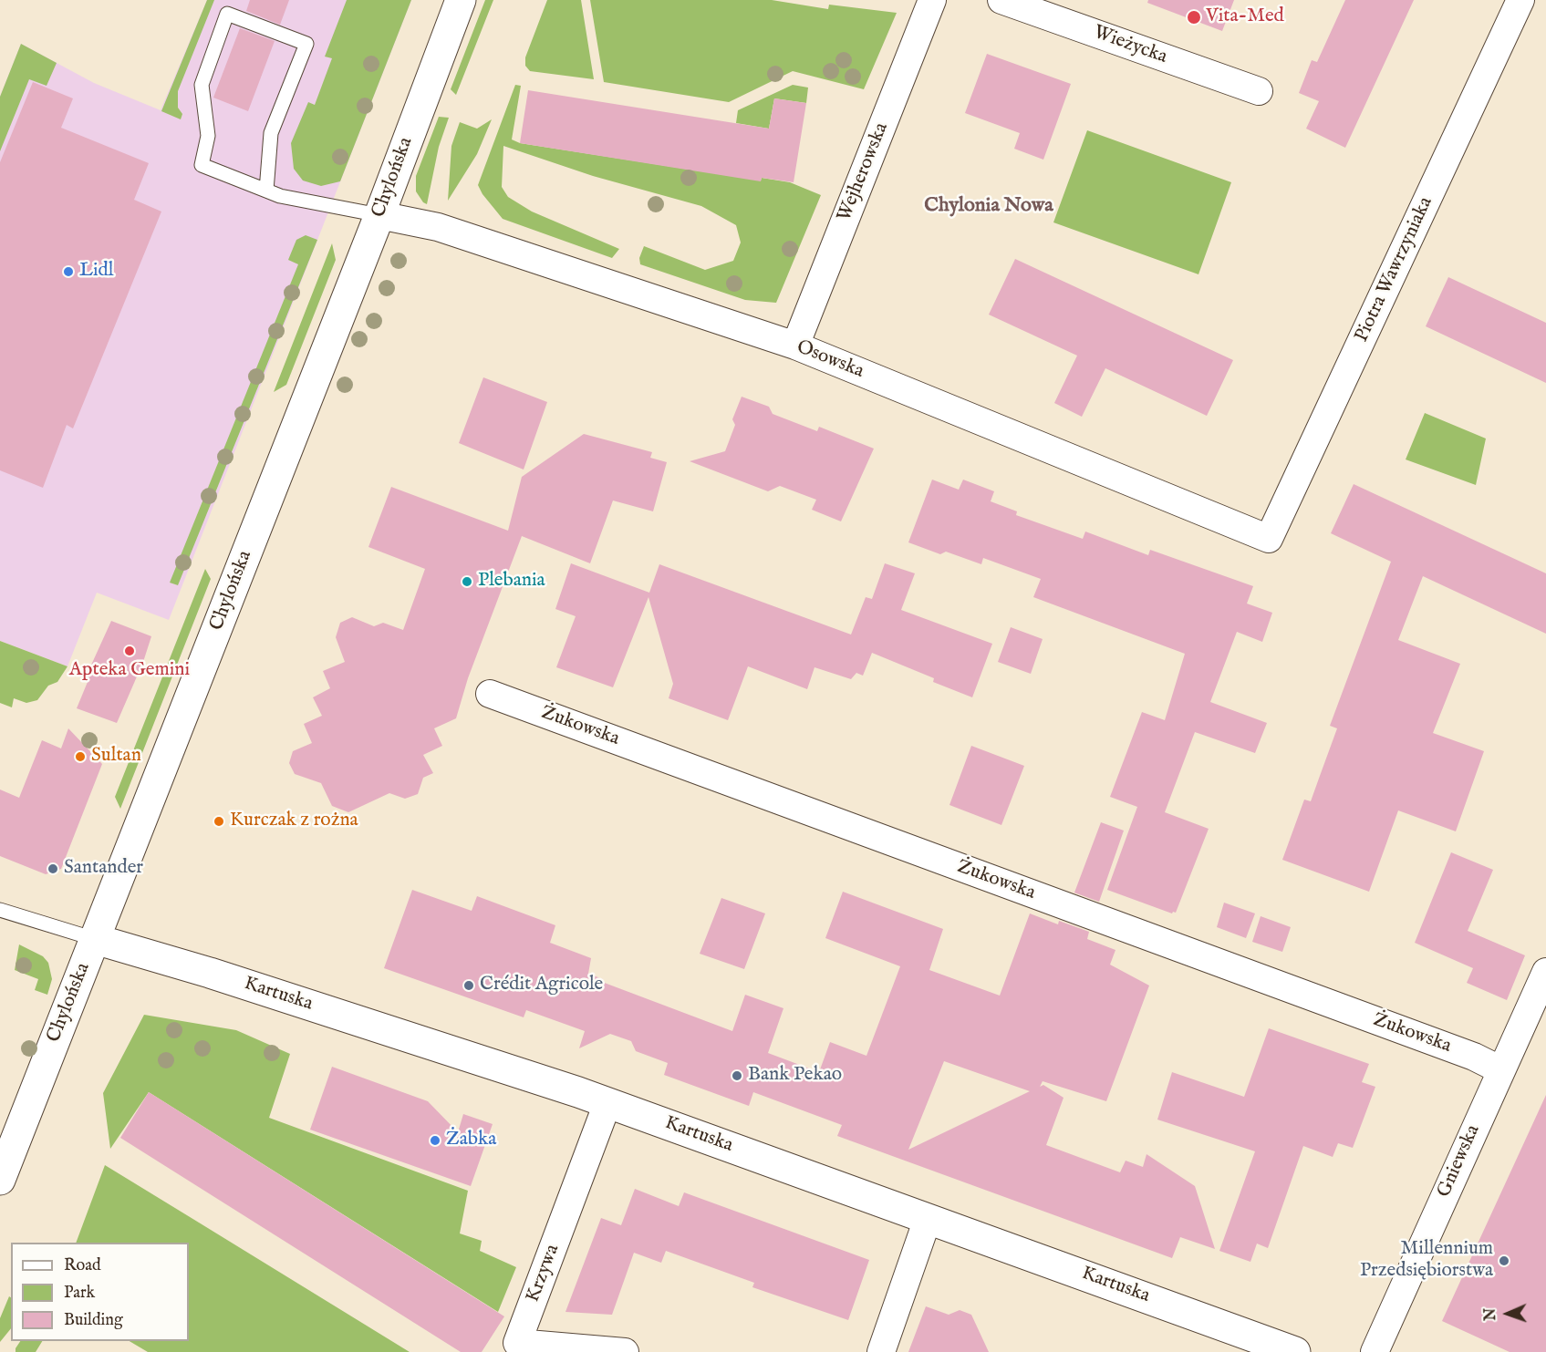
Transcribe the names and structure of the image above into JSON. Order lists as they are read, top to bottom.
{
  "streets": {
    "street": [
      "Wieżycka",
      "Wejherowska",
      "Chylońska",
      "Piotra Wawrzyniaka",
      "Osowska",
      "Żukowska",
      "Kartuska",
      "Gniewska",
      "Krzywa"
    ]
  },
  "crossings": [
    ["Wejherowska", "Osowska"],
    ["Chylońska", "Osowska"],
    ["Chylońska", "Kartuska"],
    ["Piotra Wawrzyniaka", "Osowska"],
    ["Żukowska", "Gniewska"],
    ["Kartuska", "Krzywa"]
  ],
  "districts": ["Chylonia Nowa"],
  "places": [
    "Vita-Med",
    "Lidl",
    "Plebania",
    "Apteka Gemini",
    "Sultan",
    "Kurczak z rożna",
    "Santander",
    "Crédit Agricole",
    "Bank Pekao",
    "Żabka",
    "Millennium Przedsiębiorstwa"
  ],
  "legend": ["Road", "Park", "Building"],
  "north": "left"
}
